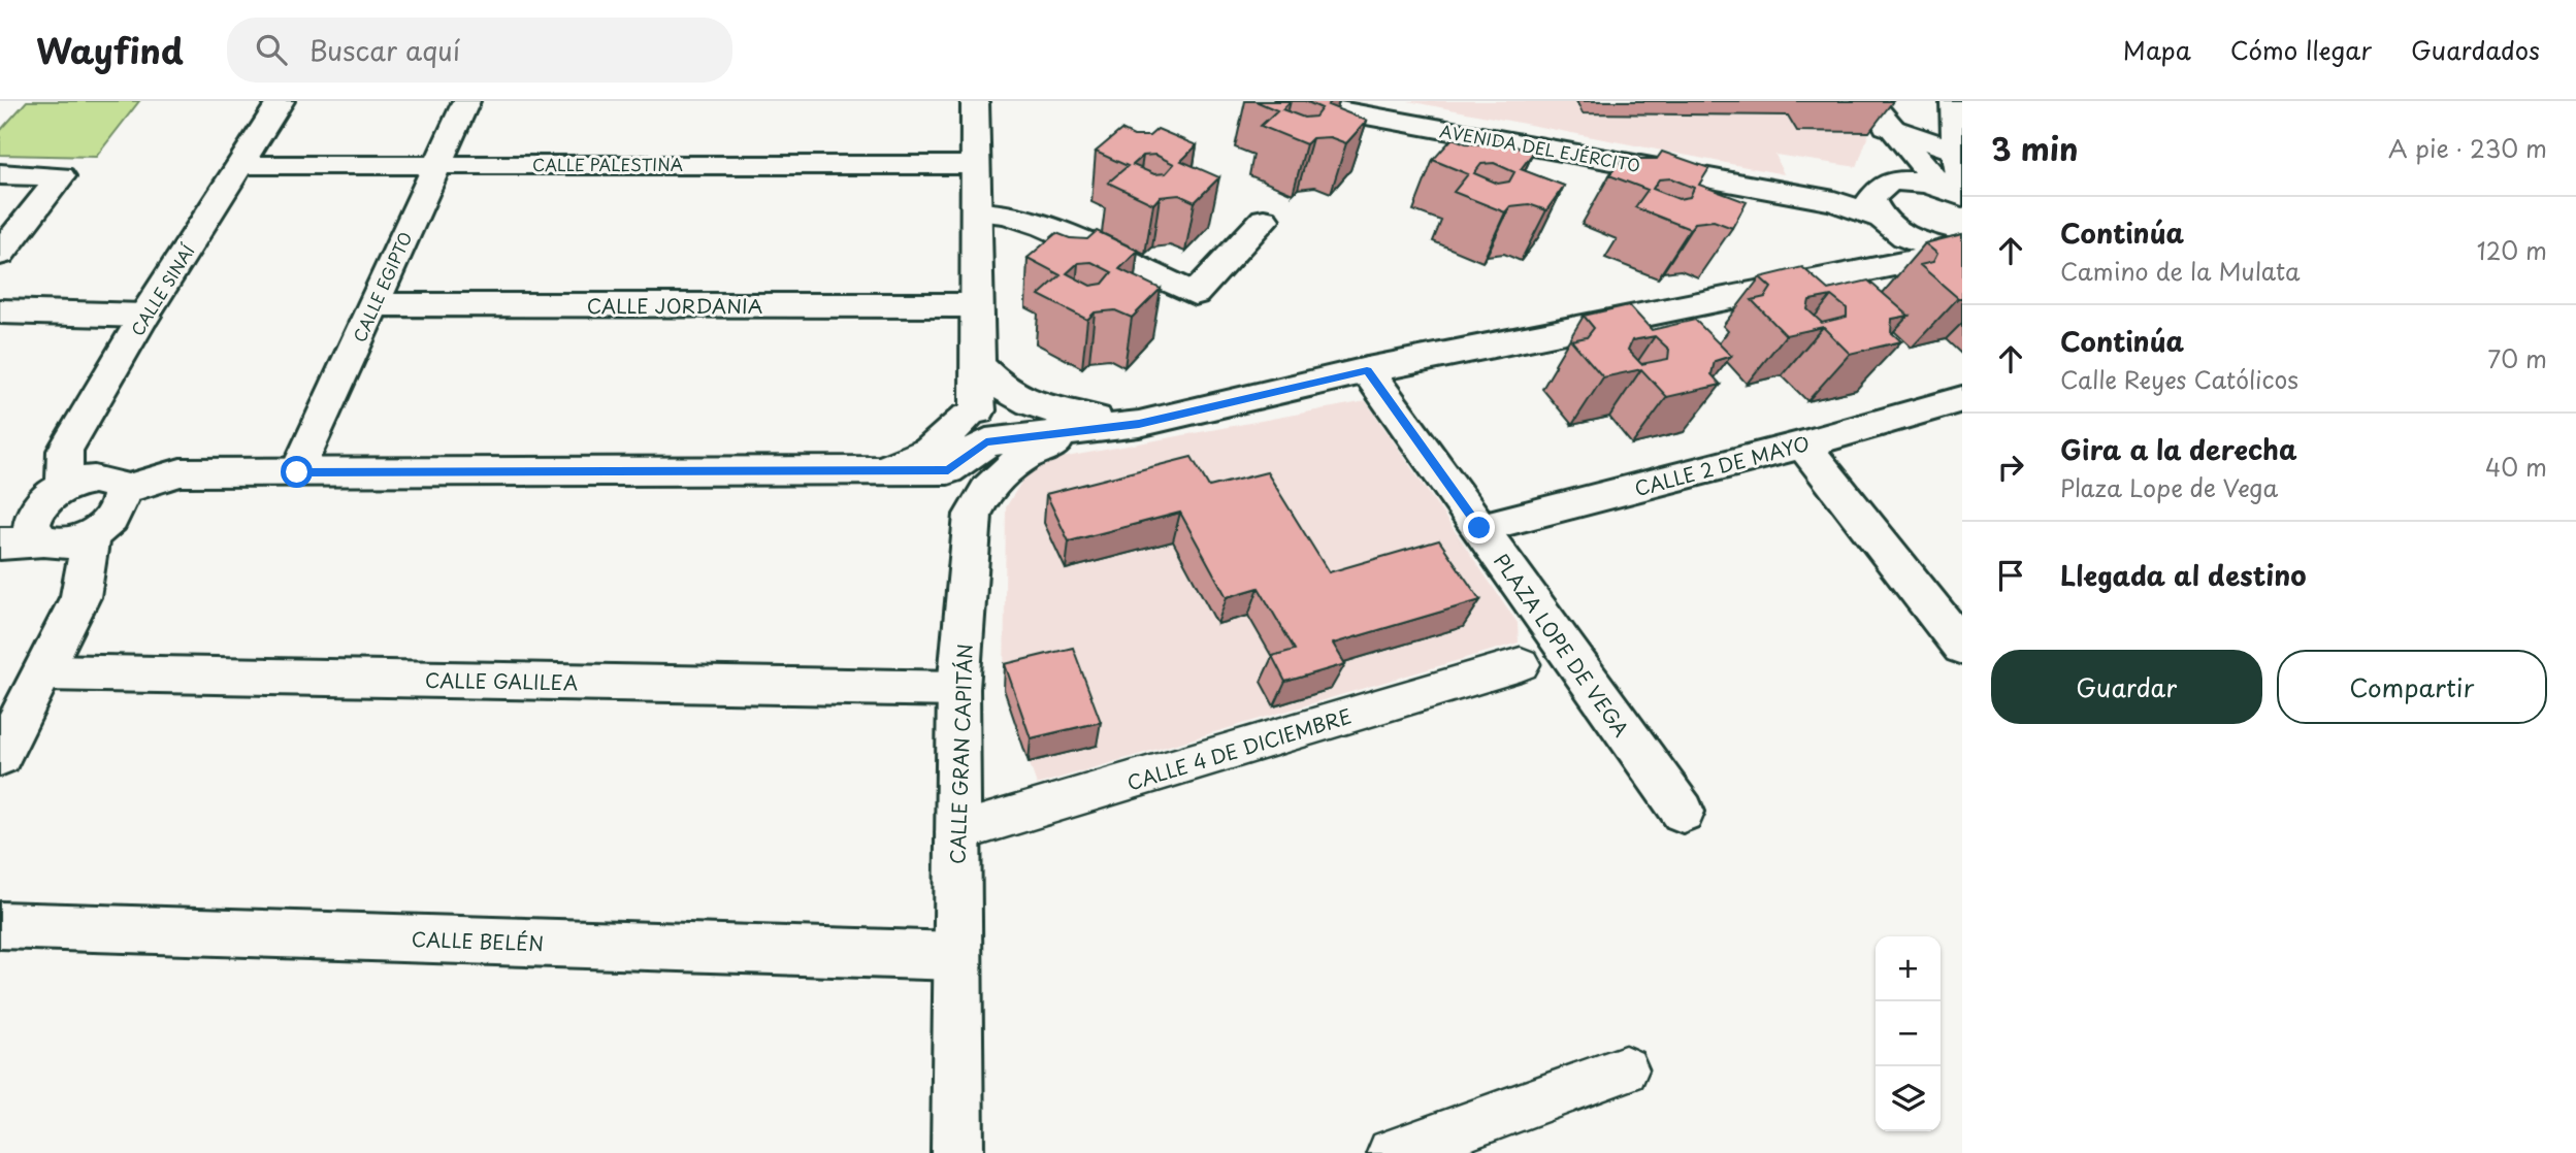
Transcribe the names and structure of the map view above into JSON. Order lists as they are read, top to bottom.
{
  "streets": {
    "street": [
      "AVENIDA DEL EJÉRCITO",
      "CALLE PALESTINA",
      "CALLE EGIPTO",
      "CALLE SINAÍ",
      "CALLE JORDANIA",
      "CALLE 2 DE MAYO",
      "PLAZA LOPE DE VEGA",
      "CALLE GALILEA",
      "CALLE 4 DE DICIEMBRE",
      "CALLE GRAN CAPITÁN",
      "CALLE BELÉN"
    ]
  },
  "crossings": [
    ["CALLE PALESTINA", "CALLE EGIPTO"],
    ["CALLE PALESTINA", "CALLE SINAÍ"],
    ["CALLE EGIPTO", "CALLE JORDANIA"],
    ["CALLE 2 DE MAYO", "PLAZA LOPE DE VEGA"],
    ["CALLE GALILEA", "CALLE GRAN CAPITÁN"],
    ["CALLE 4 DE DICIEMBRE", "CALLE GRAN CAPITÁN"],
    ["CALLE GRAN CAPITÁN", "CALLE BELÉN"]
  ],
  "page": {
    "header": "Wayfind",
    "search": "Buscar aquí",
    "nav": ["Mapa", "Cómo llegar", "Guardados"],
    "heading": ["3 min", "A pie · 230 m"],
    "list": [
      ["Continúa", "Camino de la Mulata", "120 m"],
      ["Continúa", "Calle Reyes Católicos", "70 m"],
      ["Gira a la derecha", "Plaza Lope de Vega", "40 m"],
      "Llegada al destino"
    ],
    "buttons": ["Guardar", "Compartir"],
    "map_buttons": ["+", "−"]
  }
}
